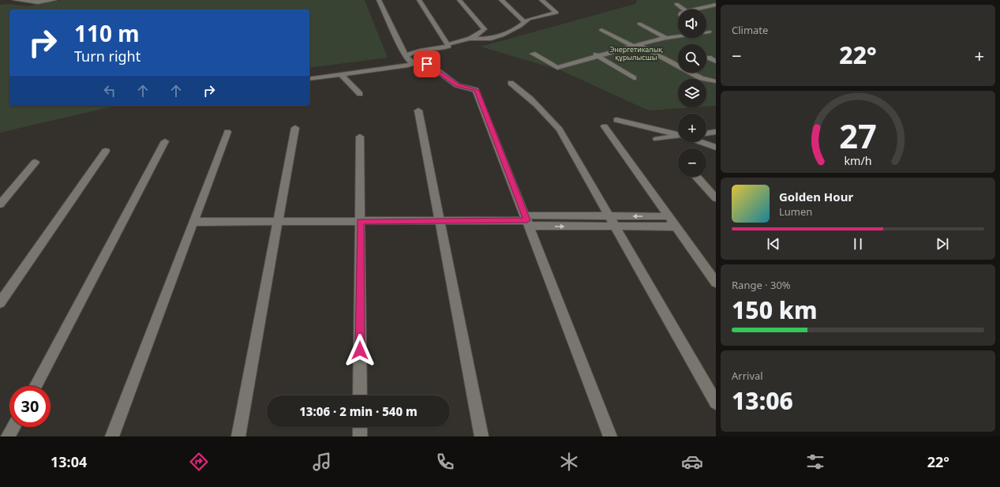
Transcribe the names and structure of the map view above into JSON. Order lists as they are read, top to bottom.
{
  "parks": ["Энергетикалық құрылысшы"],
  "page": {
    "tile": [
      "Climate",
      ["Range · 30%", "150 km"],
      ["Arrival", "13:06"]
    ],
    "map_buttons": ["+", "−"],
    "turn": ["110 m", "Turn right"],
    "heat": ["−", "22°", "+"],
    "song": ["Golden Hour", "Lumen"],
    "limit": "30",
    "trip": "13:06 · 2 min · 540 m",
    "tabs": ["13:04", "22°"],
    "gauge": ["27", "km/h"]
  }
}
